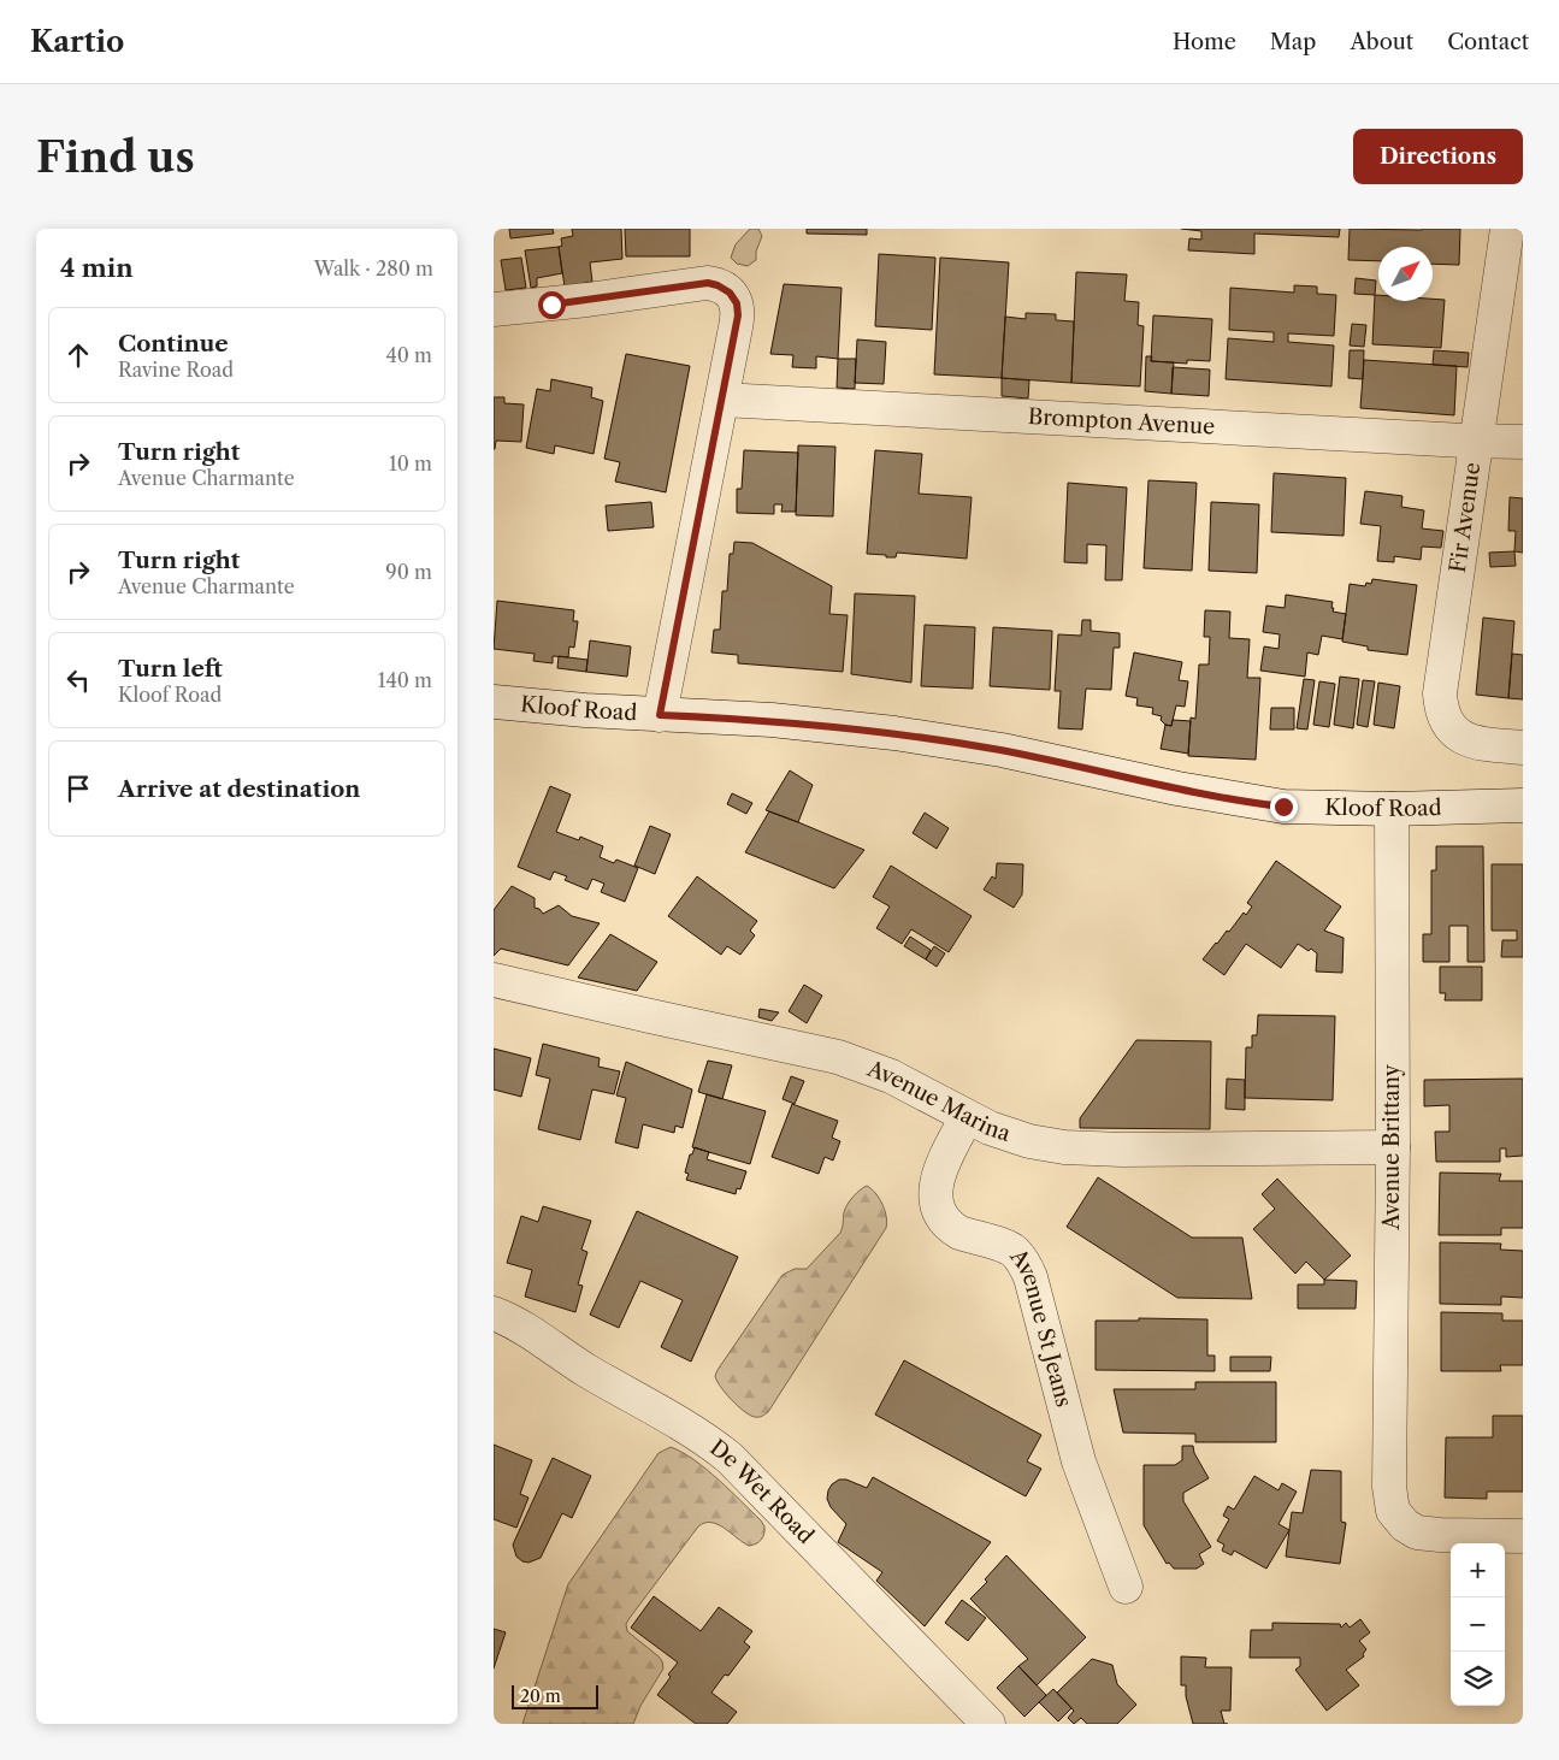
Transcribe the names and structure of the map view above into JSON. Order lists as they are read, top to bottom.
{
  "streets": {
    "street": [
      "Brompton Avenue",
      "Fir Avenue",
      "Kloof Road",
      "Avenue Marina",
      "Avenue Brittany",
      "Avenue St Jeans",
      "De Wet Road"
    ]
  },
  "crossings": [
    ["Brompton Avenue", "Fir Avenue"],
    ["Kloof Road", "Avenue Brittany"],
    ["Avenue Marina", "Avenue Brittany"],
    ["Avenue Marina", "Avenue St Jeans"]
  ],
  "scale_bar": "20 m",
  "north": "top right",
  "page": {
    "header": "Kartio",
    "nav": [
      "Home",
      "Map",
      "About",
      "Contact"
    ],
    "buttons": "Directions",
    "title": "Find us",
    "heading": ["4 min", "Walk · 280 m"],
    "list": [
      ["Continue", "Ravine Road", "40 m"],
      ["Turn right", "Avenue Charmante", "10 m"],
      ["Turn right", "Avenue Charmante", "90 m"],
      ["Turn left", "Kloof Road", "140 m"],
      "Arrive at destination"
    ],
    "map_buttons": ["+", "−"],
    "scale": "20 m"
  }
}
